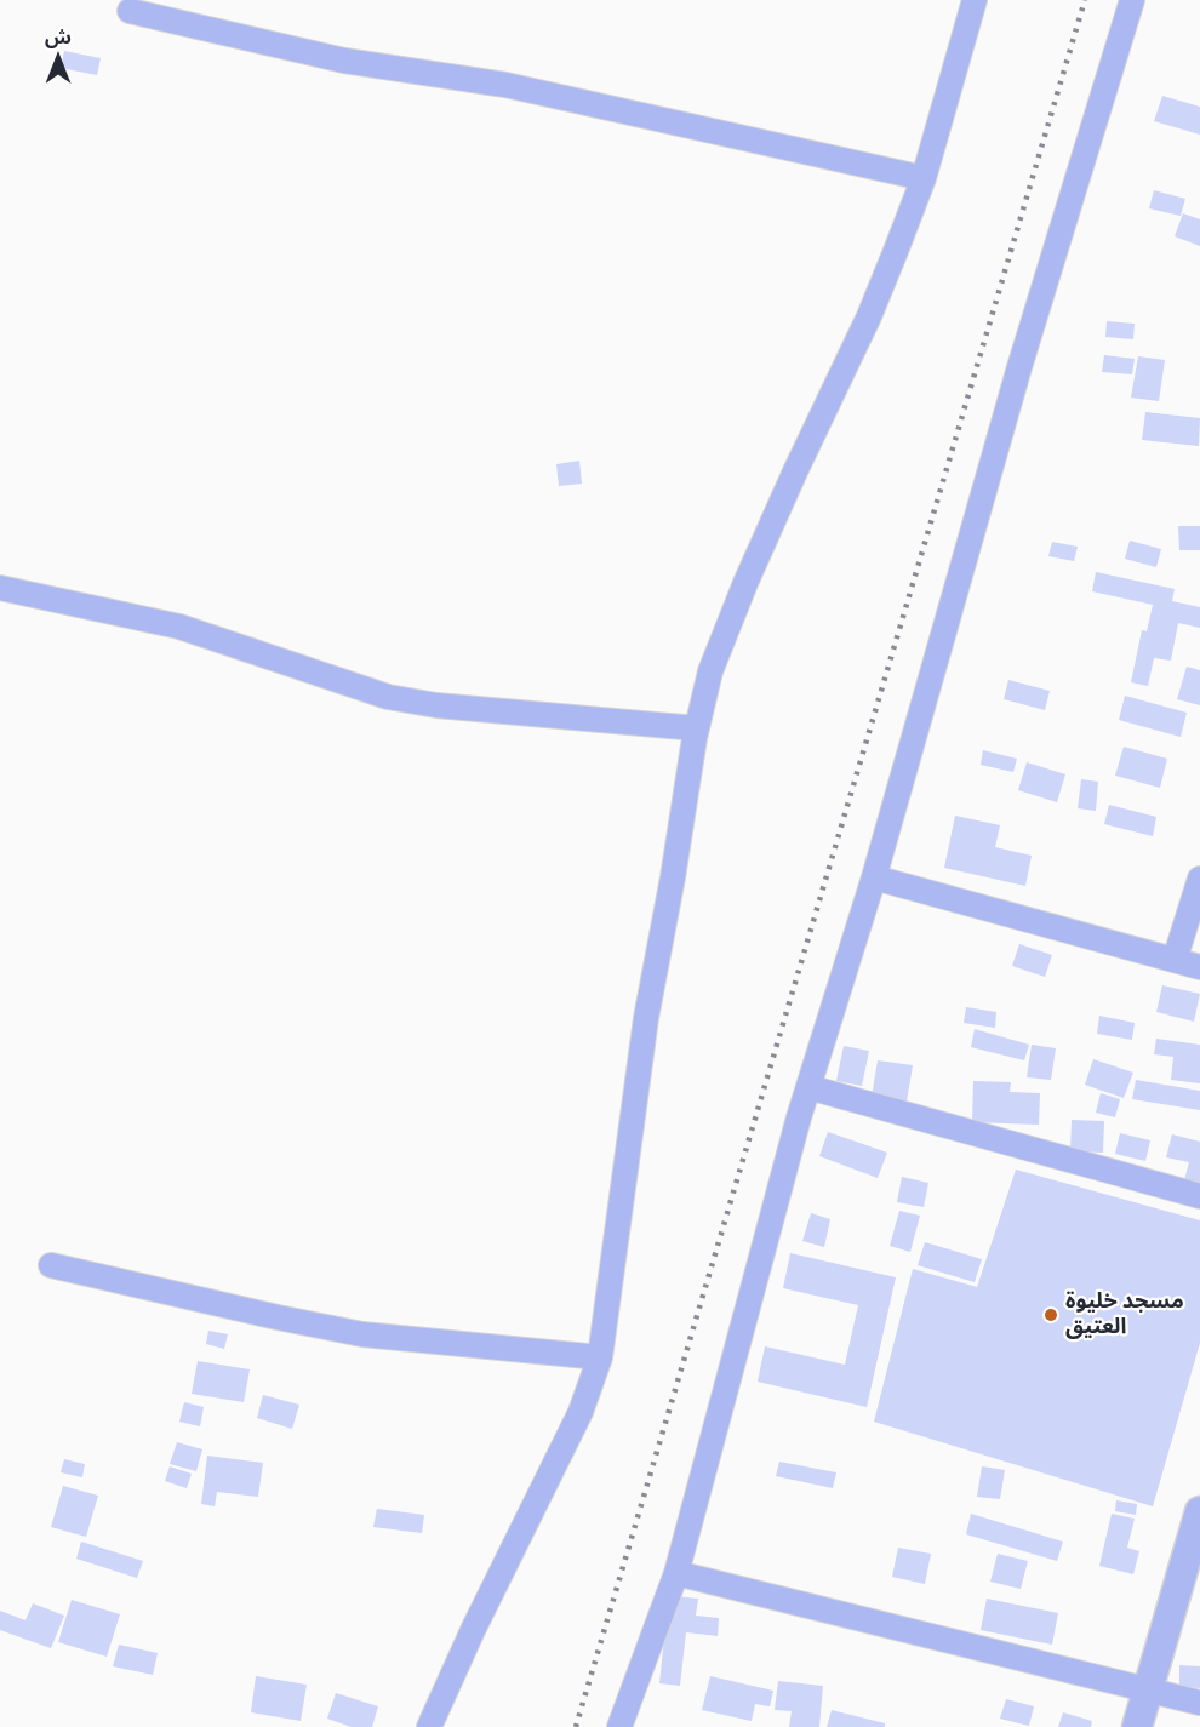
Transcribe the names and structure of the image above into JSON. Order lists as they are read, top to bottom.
{
  "places": ["مسجد خليوة العتيق"],
  "north": "top"
}
